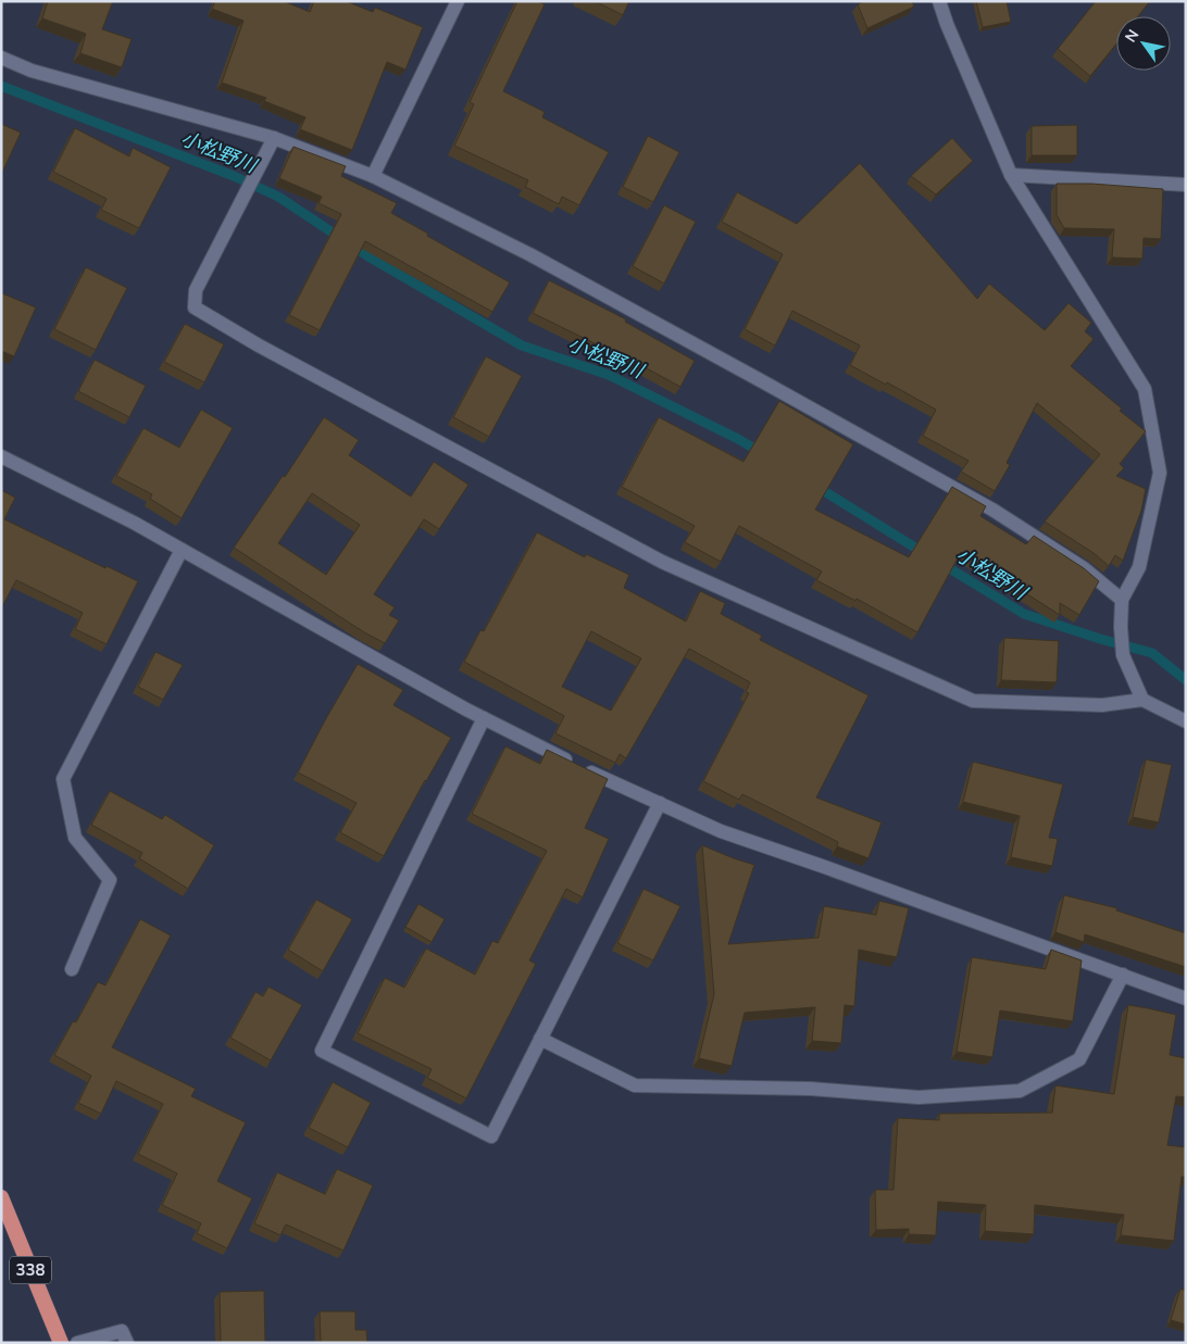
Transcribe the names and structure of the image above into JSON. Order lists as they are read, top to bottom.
{
  "streets": {
    "highway": ["338"]
  },
  "water": ["小松野川"],
  "north": "top left"
}
